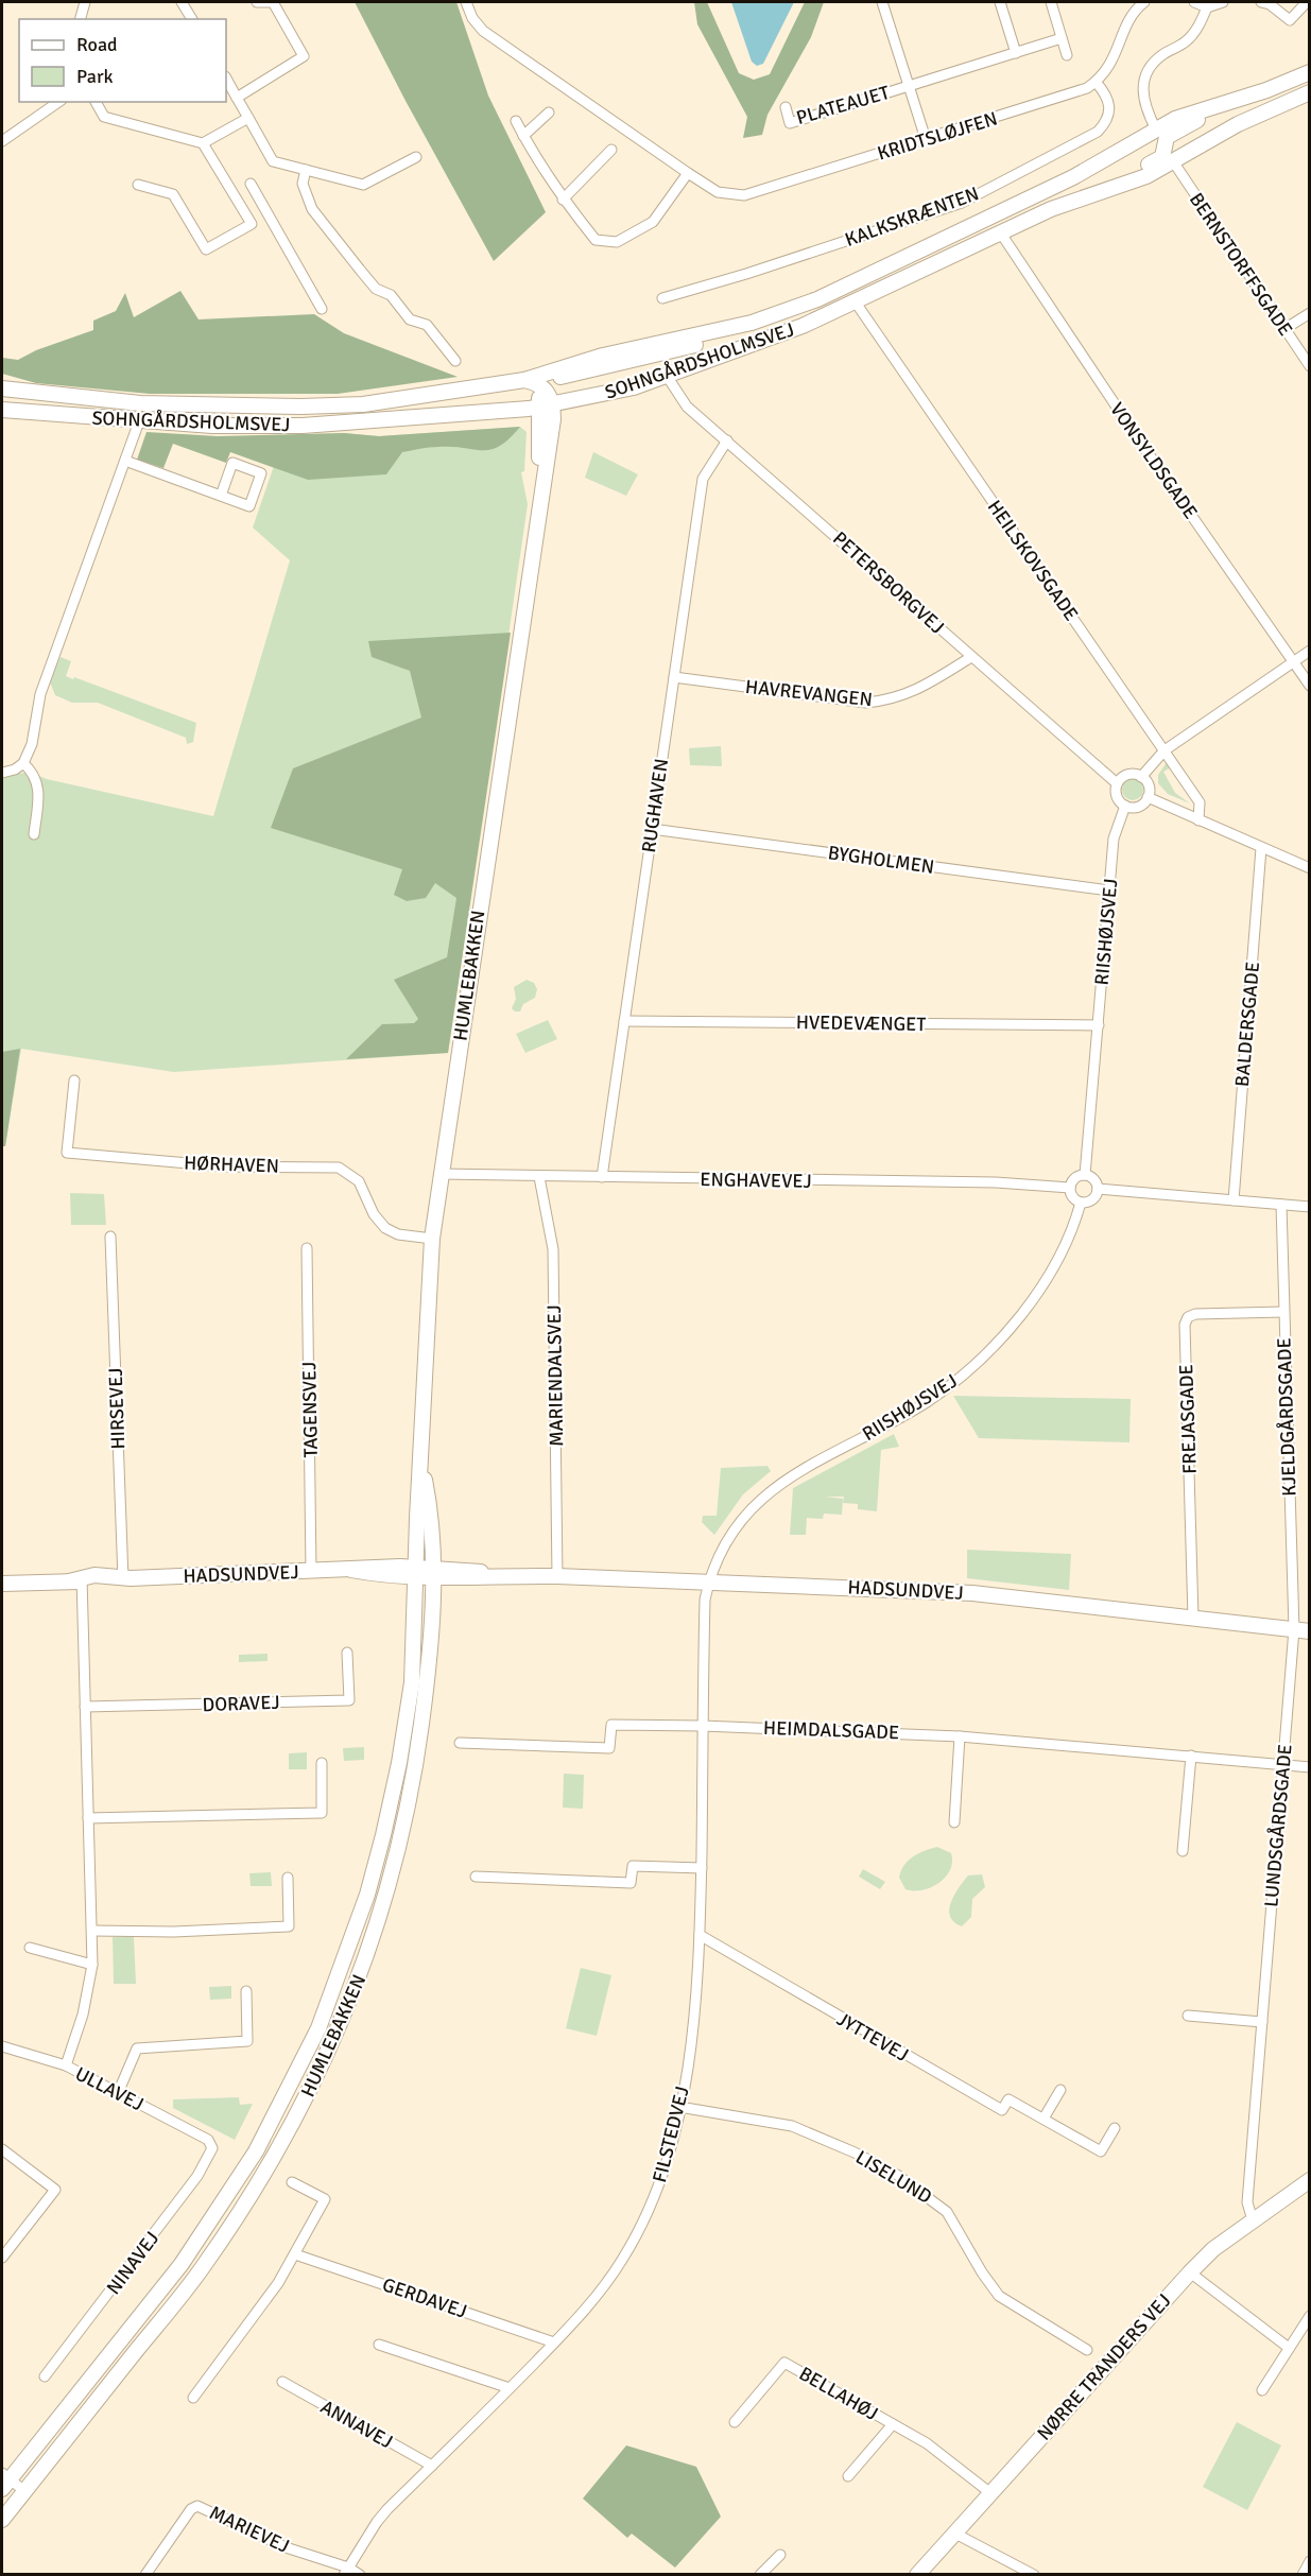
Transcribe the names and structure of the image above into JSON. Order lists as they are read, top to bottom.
{
  "streets": {
    "street": [
      "PLATEAUET",
      "KRIDTSLØJFEN",
      "KALKSKRÆNTEN",
      "BERNSTORFFSGADE",
      "SOHNGÅRDSHOLMSVEJ",
      "VONSYLDSGADE",
      "HEILSKOVSGADE",
      "PETERSBORGVEJ",
      "HAVREVANGEN",
      "RUGHAVEN",
      "BYGHOLMEN",
      "RIISHØJSVEJ",
      "HUMLEBAKKEN",
      "HVEDEVÆNGET",
      "BALDERSGADE",
      "HØRHAVEN",
      "ENGHAVEVEJ",
      "MARIENDALSVEJ",
      "HIRSEVEJ",
      "TAGENSVEJ",
      "KJELDGÅRDSGADE",
      "FREJASGADE",
      "HADSUNDVEJ",
      "DORAVEJ",
      "HEIMDALSGADE",
      "LUNDSGÅRDSGADE",
      "JYTTEVEJ",
      "ULLAVEJ",
      "FILSTEDVEJ",
      "LISELUND",
      "NINAVEJ",
      "GERDAVEJ",
      "NØRRE TRANDERS VEJ",
      "BELLAHØJ",
      "ANNAVEJ",
      "MARIEVEJ"
    ]
  },
  "crossings": [
    ["PLATEAUET", "KRIDTSLØJFEN"],
    ["KRIDTSLØJFEN", "KALKSKRÆNTEN"],
    ["BERNSTORFFSGADE", "SOHNGÅRDSHOLMSVEJ"],
    ["SOHNGÅRDSHOLMSVEJ", "VONSYLDSGADE"],
    ["SOHNGÅRDSHOLMSVEJ", "HEILSKOVSGADE"],
    ["SOHNGÅRDSHOLMSVEJ", "PETERSBORGVEJ"],
    ["SOHNGÅRDSHOLMSVEJ", "HUMLEBAKKEN"],
    ["PETERSBORGVEJ", "HAVREVANGEN"],
    ["PETERSBORGVEJ", "RUGHAVEN"],
    ["PETERSBORGVEJ", "RIISHØJSVEJ"],
    ["HAVREVANGEN", "RUGHAVEN"],
    ["RUGHAVEN", "BYGHOLMEN"],
    ["RUGHAVEN", "HVEDEVÆNGET"],
    ["RUGHAVEN", "ENGHAVEVEJ"],
    ["BYGHOLMEN", "RIISHØJSVEJ"],
    ["RIISHØJSVEJ", "HVEDEVÆNGET"],
    ["RIISHØJSVEJ", "ENGHAVEVEJ"],
    ["RIISHØJSVEJ", "HADSUNDVEJ"],
    ["RIISHØJSVEJ", "FILSTEDVEJ"],
    ["HUMLEBAKKEN", "HØRHAVEN"],
    ["HUMLEBAKKEN", "ENGHAVEVEJ"],
    ["HUMLEBAKKEN", "HADSUNDVEJ"],
    ["ENGHAVEVEJ", "MARIENDALSVEJ"],
    ["MARIENDALSVEJ", "HADSUNDVEJ"],
    ["HIRSEVEJ", "HADSUNDVEJ"],
    ["TAGENSVEJ", "HADSUNDVEJ"],
    ["KJELDGÅRDSGADE", "FREJASGADE"],
    ["KJELDGÅRDSGADE", "HADSUNDVEJ"],
    ["KJELDGÅRDSGADE", "LUNDSGÅRDSGADE"],
    ["FREJASGADE", "HADSUNDVEJ"],
    ["HADSUNDVEJ", "LUNDSGÅRDSGADE"],
    ["HADSUNDVEJ", "FILSTEDVEJ"],
    ["HEIMDALSGADE", "LUNDSGÅRDSGADE"],
    ["HEIMDALSGADE", "FILSTEDVEJ"],
    ["LUNDSGÅRDSGADE", "NØRRE TRANDERS VEJ"],
    ["JYTTEVEJ", "FILSTEDVEJ"],
    ["ULLAVEJ", "NINAVEJ"],
    ["FILSTEDVEJ", "LISELUND"],
    ["FILSTEDVEJ", "GERDAVEJ"],
    ["FILSTEDVEJ", "ANNAVEJ"],
    ["FILSTEDVEJ", "MARIEVEJ"],
    ["NØRRE TRANDERS VEJ", "BELLAHØJ"]
  ],
  "legend": ["Road", "Park"]
}
